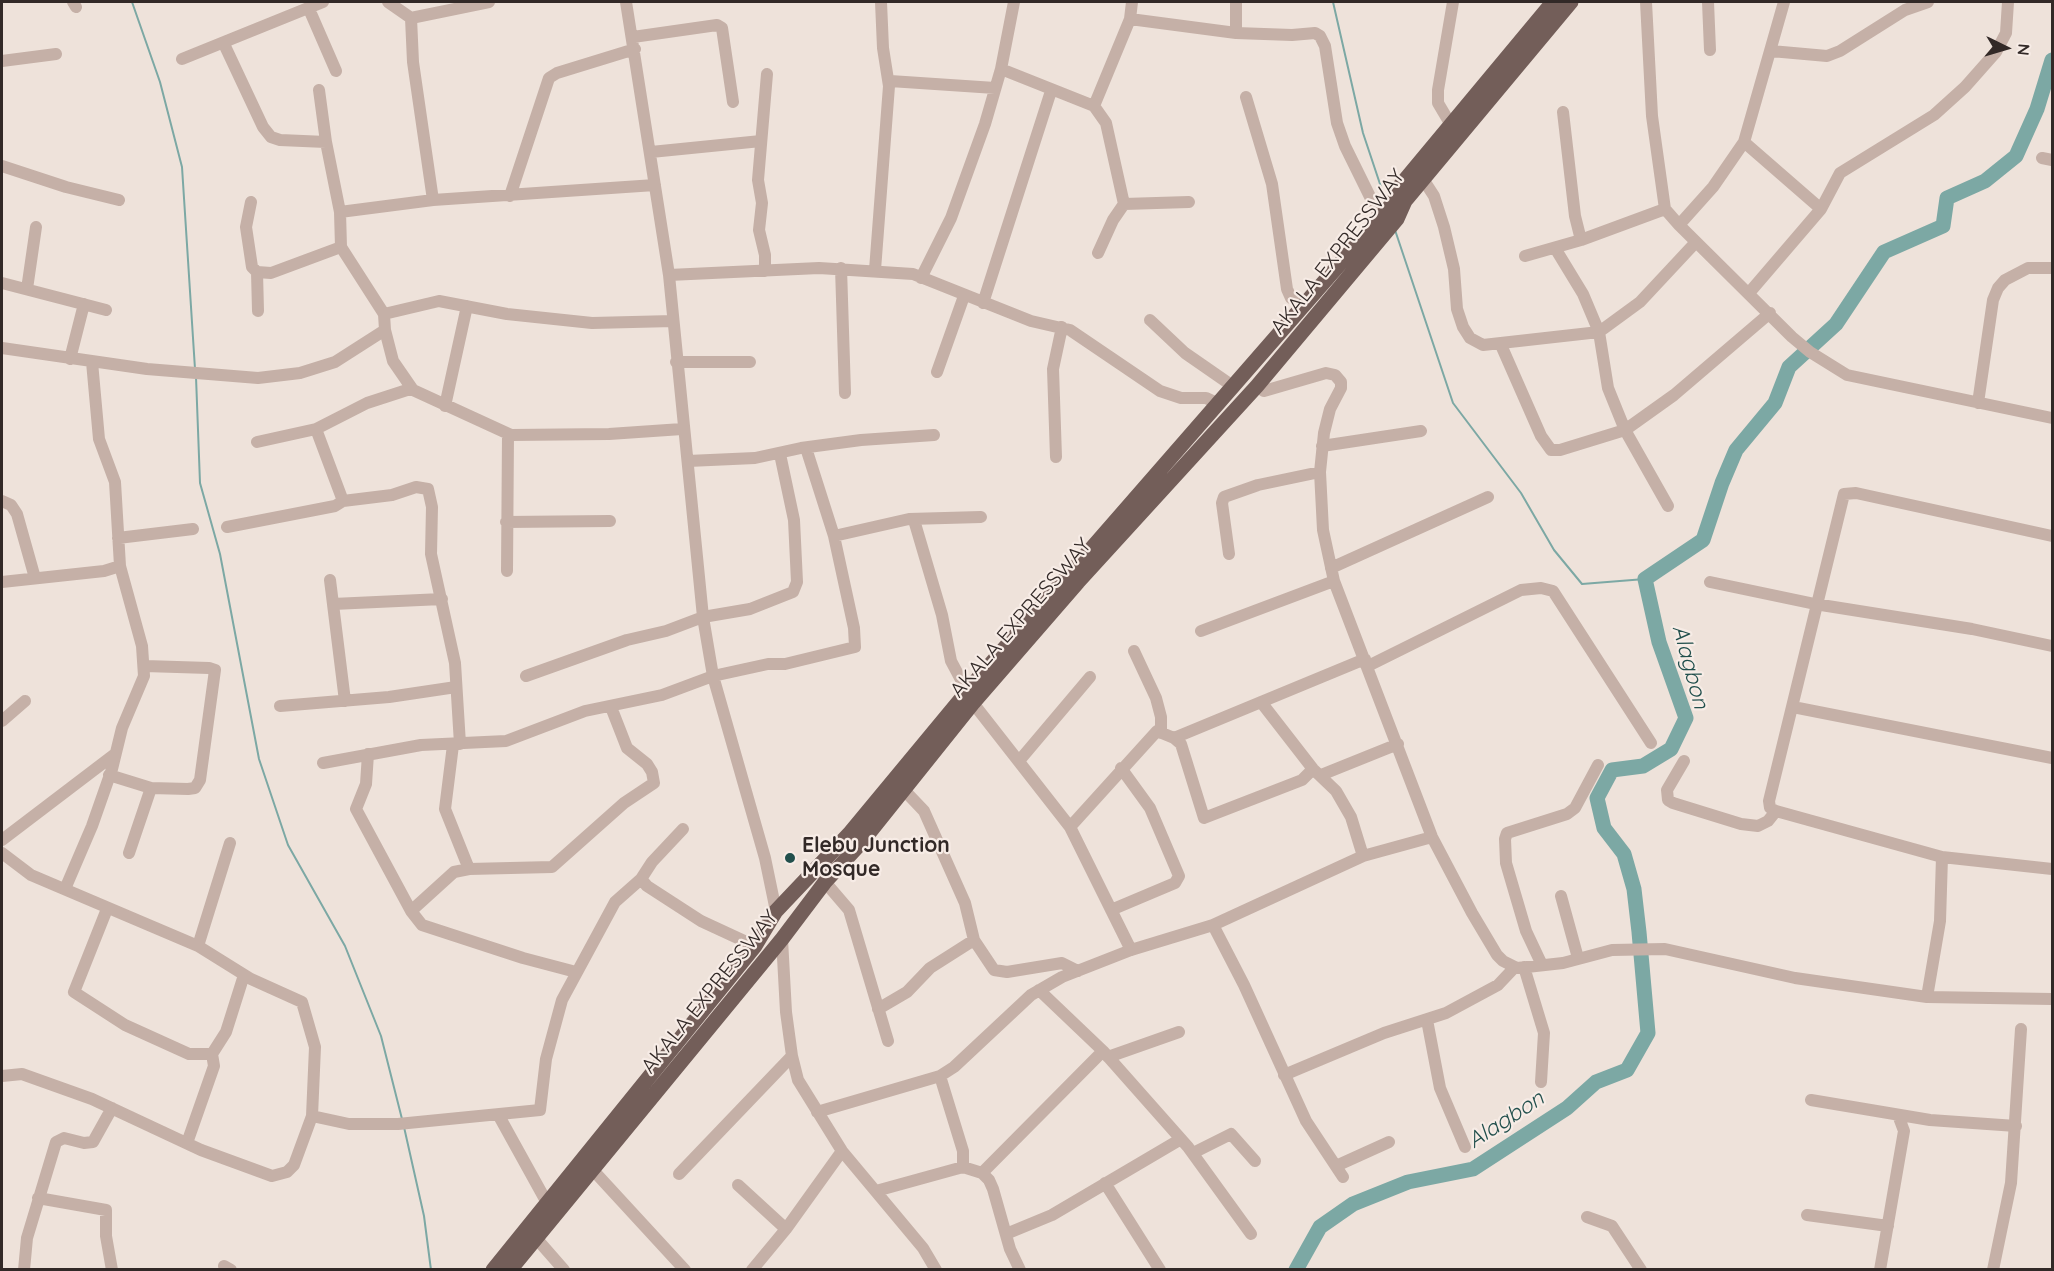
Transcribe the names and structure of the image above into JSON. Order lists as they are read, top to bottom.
{
  "streets": {
    "main road": ["AKALA EXPRESSWAY"]
  },
  "water": ["Alagbon"],
  "places": ["Elebu Junction Mosque"],
  "north": "right"
}
